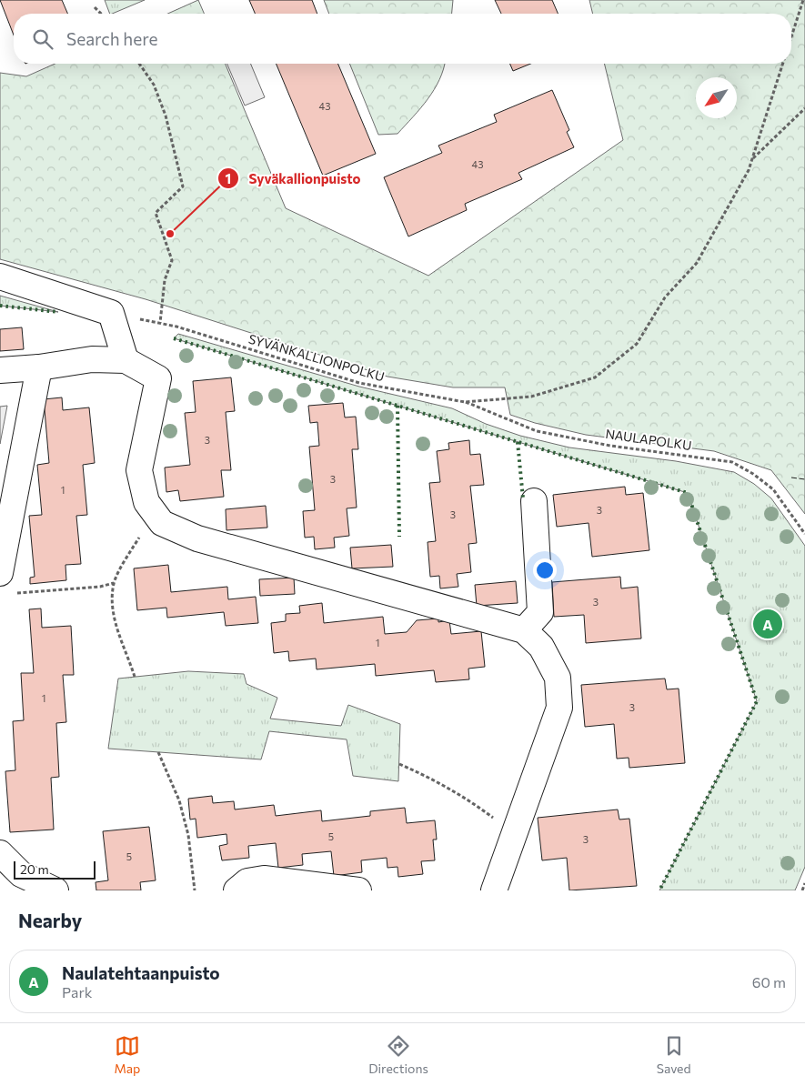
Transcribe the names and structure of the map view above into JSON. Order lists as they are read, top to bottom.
{
  "streets": {
    "path": ["SYVÄNKALLIONPOLKU", "NAULAPOLKU"]
  },
  "crossings": [
    ["SYVÄNKALLIONPOLKU", "NAULAPOLKU"]
  ],
  "places": ["Syväkallionpuisto"],
  "house_numbers": [
    "43",
    "43",
    "3",
    "3",
    "1",
    "3",
    "3",
    "3",
    "1",
    "1",
    "3",
    "5",
    "3",
    "5"
  ],
  "scale_bar": "20 m",
  "north": "bottom left",
  "page": {
    "search": "Search here",
    "pins": "A",
    "scale": "20 m",
    "heading": "Nearby",
    "list": [
      {
        "mark": "A",
        "name": "Naulatehtaanpuisto",
        "note": "Park",
        "value": "60 m"
      }
    ],
    "nav": ["Map", "Directions", "Saved"]
  }
}
